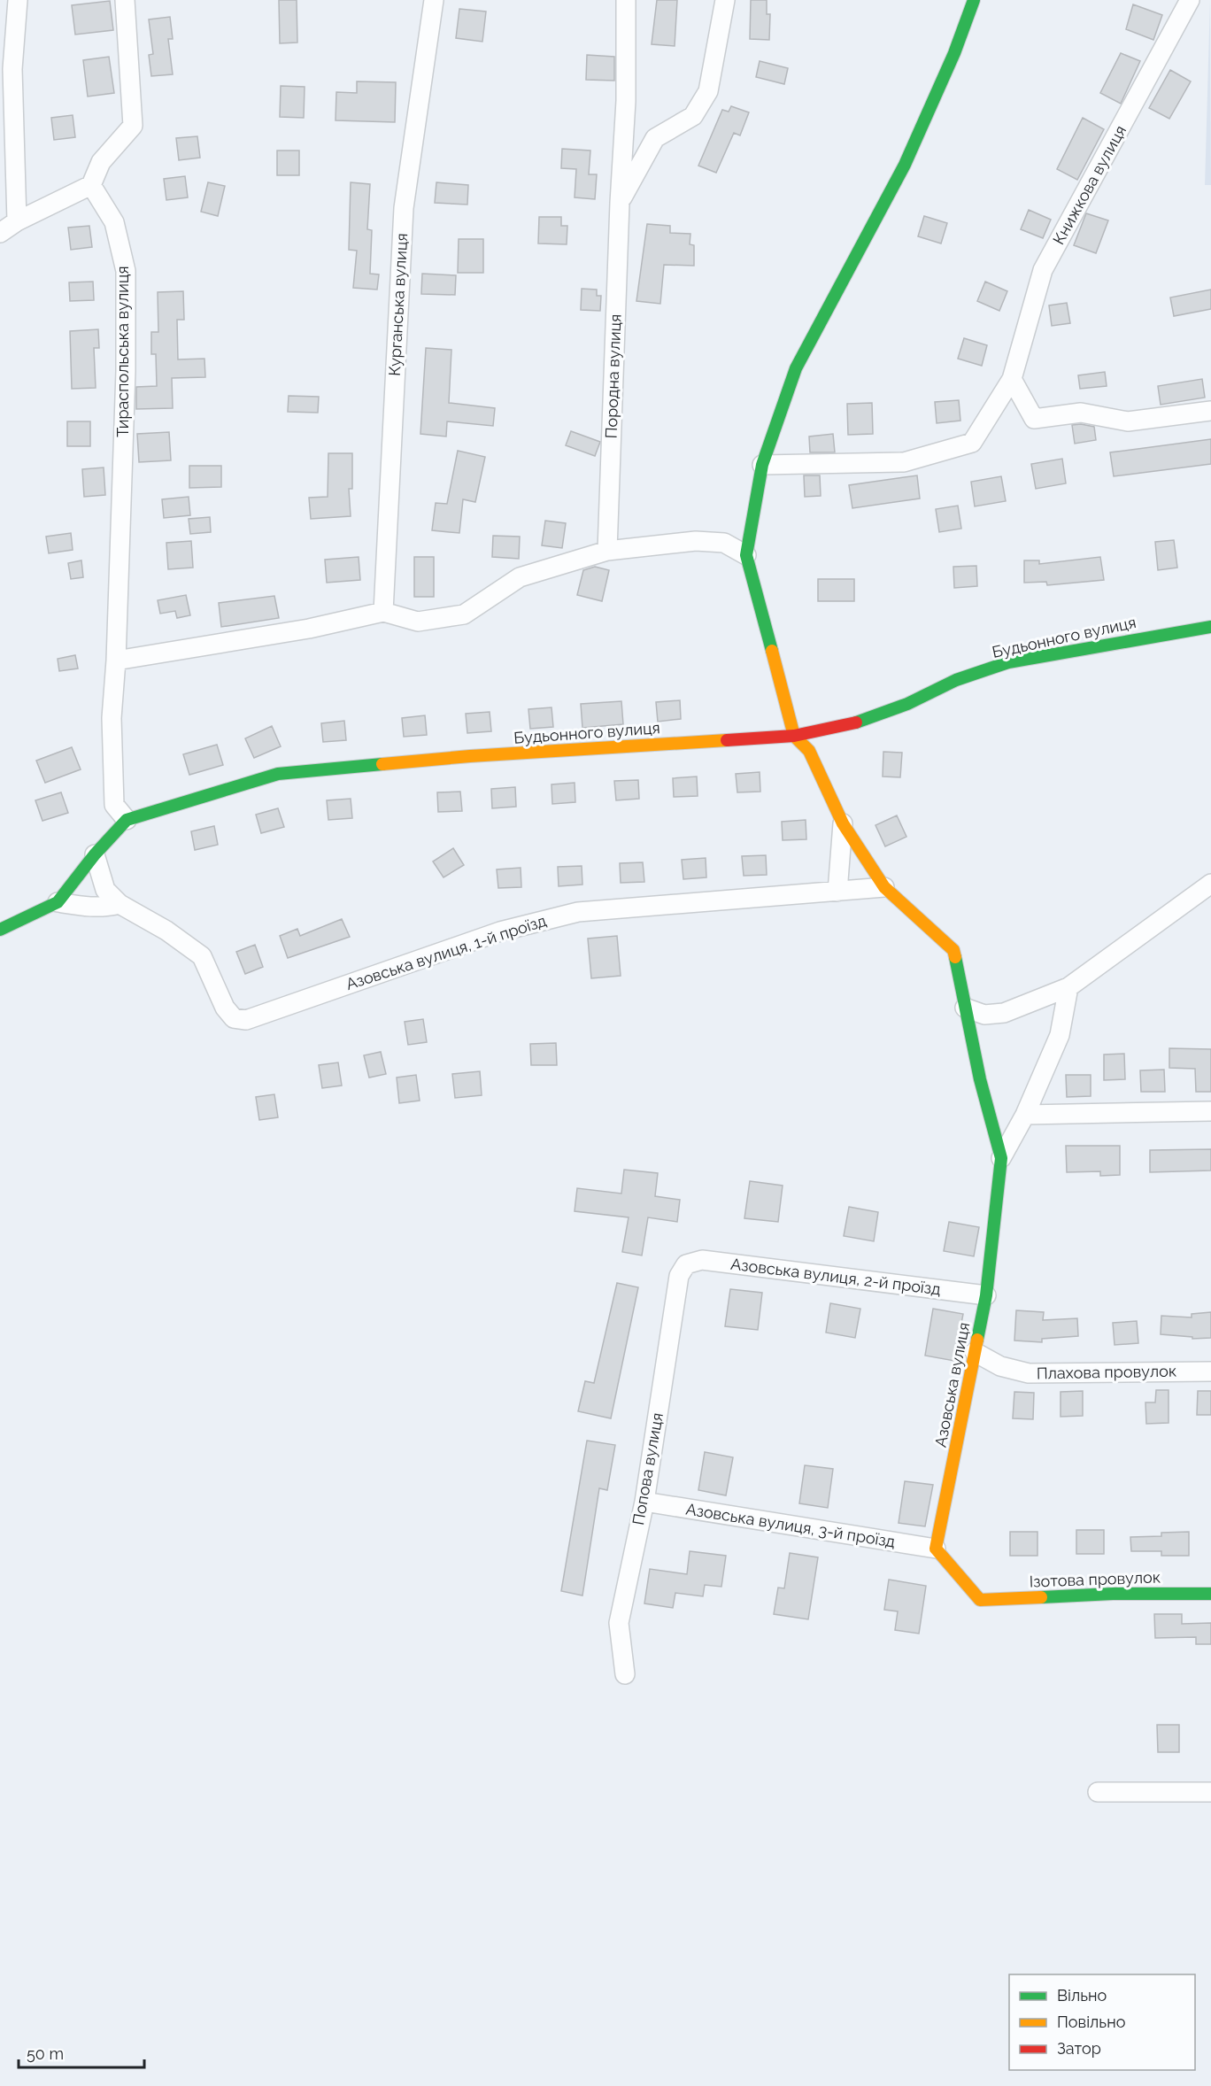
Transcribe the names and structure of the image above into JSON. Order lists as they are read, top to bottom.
{
  "streets": {
    "street": [
      "Книжкова вулиця",
      "Курганська вулиця",
      "Тираспольська вулиця",
      "Породна вулиця",
      "Будьонного вулиця",
      "Азовська вулиця, 1-й проїзд",
      "Азовська вулиця, 2-й проїзд",
      "Плахова провулок",
      "Азовська вулиця",
      "Попова вулиця",
      "Азовська вулиця, 3-й проїзд",
      "Ізотова провулок"
    ]
  },
  "crossings": [
    ["Тираспольська вулиця", "Будьонного вулиця"],
    ["Азовська вулиця, 2-й проїзд", "Азовська вулиця"],
    ["Азовська вулиця, 2-й проїзд", "Попова вулиця"],
    ["Плахова провулок", "Азовська вулиця"],
    ["Азовська вулиця", "Азовська вулиця, 3-й проїзд"],
    ["Азовська вулиця", "Ізотова провулок"],
    ["Попова вулиця", "Азовська вулиця, 3-й проїзд"],
    ["Азовська вулиця, 3-й проїзд", "Ізотова провулок"]
  ],
  "legend": ["Вільно", "Повільно", "Затор"],
  "scale_bar": "50 m"
}
